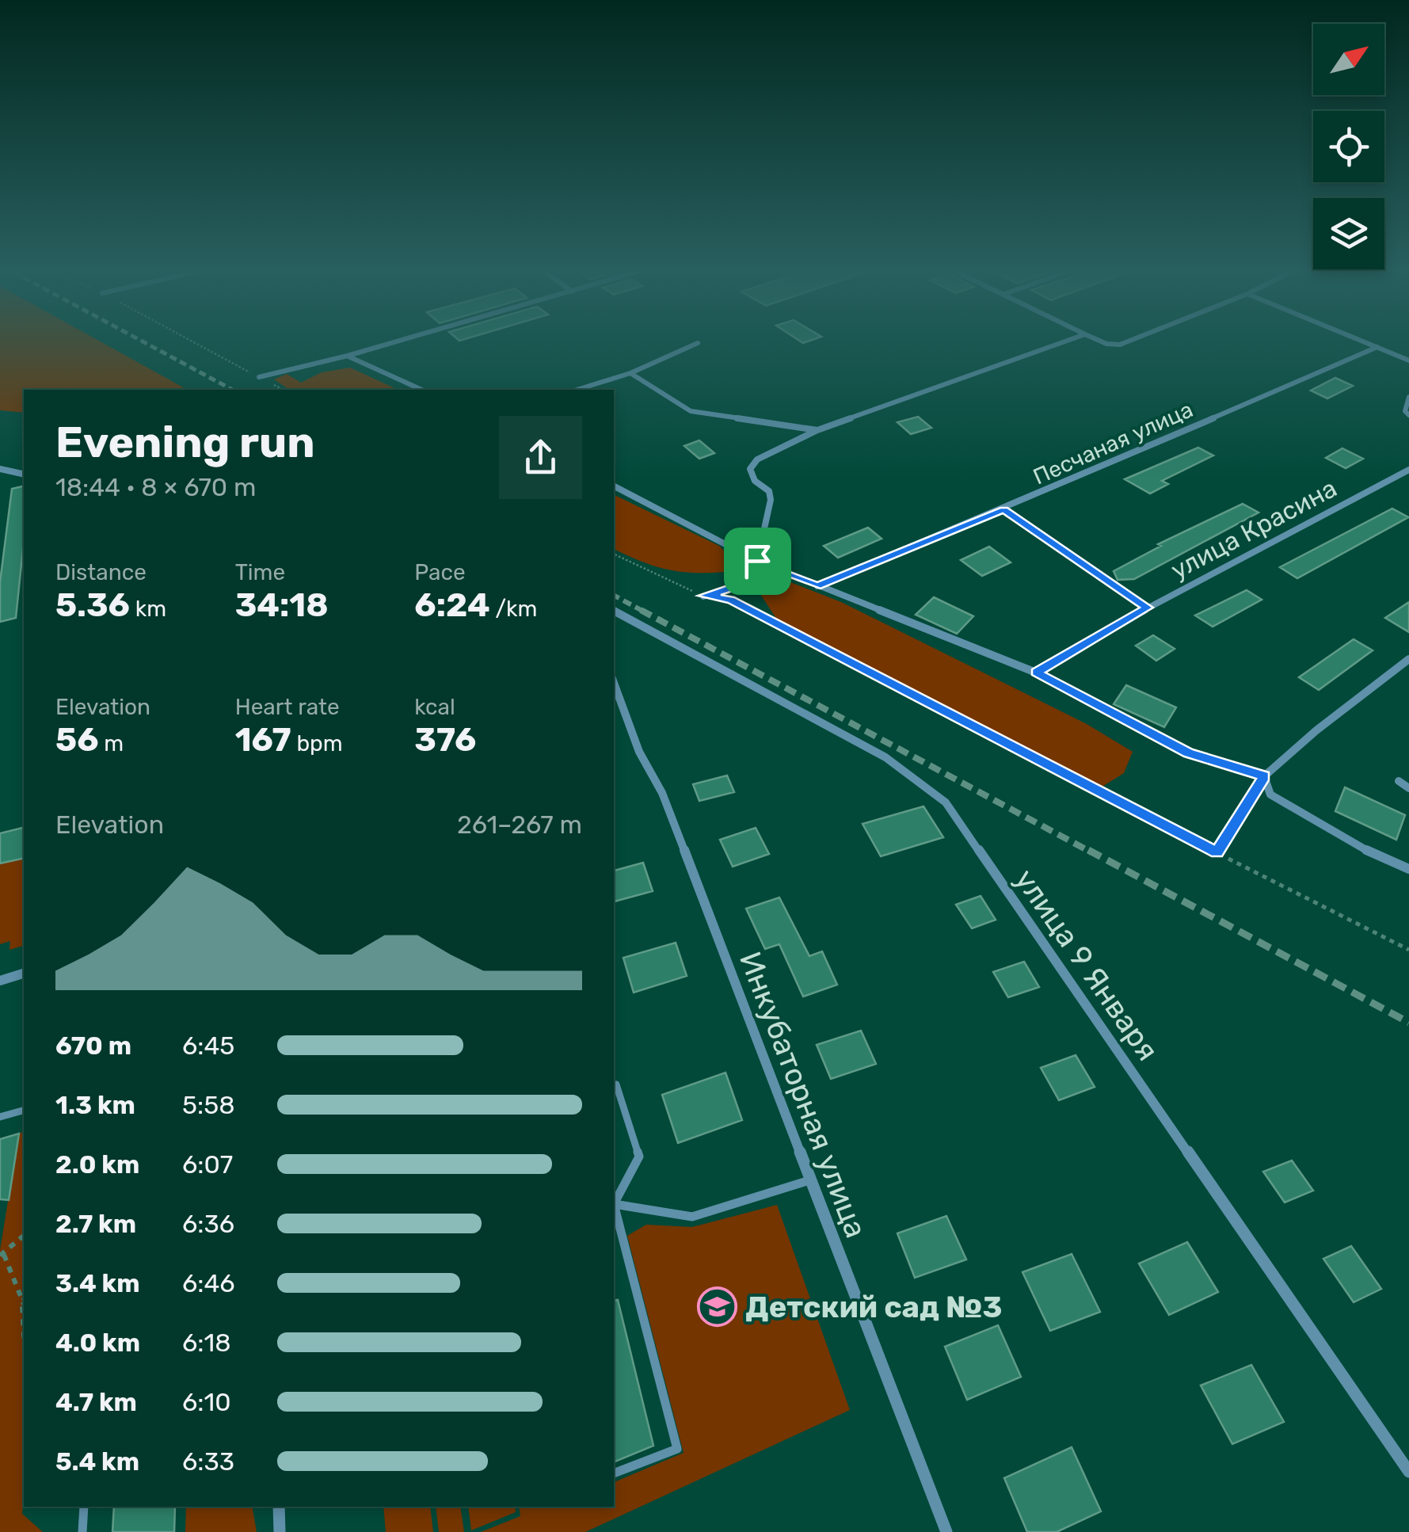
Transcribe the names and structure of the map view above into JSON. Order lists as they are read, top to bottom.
{
  "streets": {
    "street": [
      "Песчаная улица",
      "улица Красина",
      "улица 9 Января",
      "Инкубаторная улица"
    ]
  },
  "places": {
    "school or university": ["Детский сад №3"]
  },
  "north": "top right",
  "page": {
    "heading": ["Evening run", "18:44 · 8 × 670 m"],
    "stats": [
      ["Distance", "5.36 km"],
      ["Time", "34:18"],
      ["Pace", "6:24 /km"],
      ["Elevation", "56 m"],
      ["Heart rate", "167 bpm"],
      ["kcal", "376"]
    ],
    "chart": ["Elevation", "261–267 m"],
    "list": [
      {
        "name": "670 m",
        "note": "6:45"
      },
      {
        "name": "1.3 km",
        "note": "5:58"
      },
      {
        "name": "2.0 km",
        "note": "6:07"
      },
      {
        "name": "2.7 km",
        "note": "6:36"
      },
      {
        "name": "3.4 km",
        "note": "6:46"
      },
      {
        "name": "4.0 km",
        "note": "6:18"
      },
      {
        "name": "4.7 km",
        "note": "6:10"
      },
      {
        "name": "5.4 km",
        "note": "6:33"
      }
    ]
  }
}
